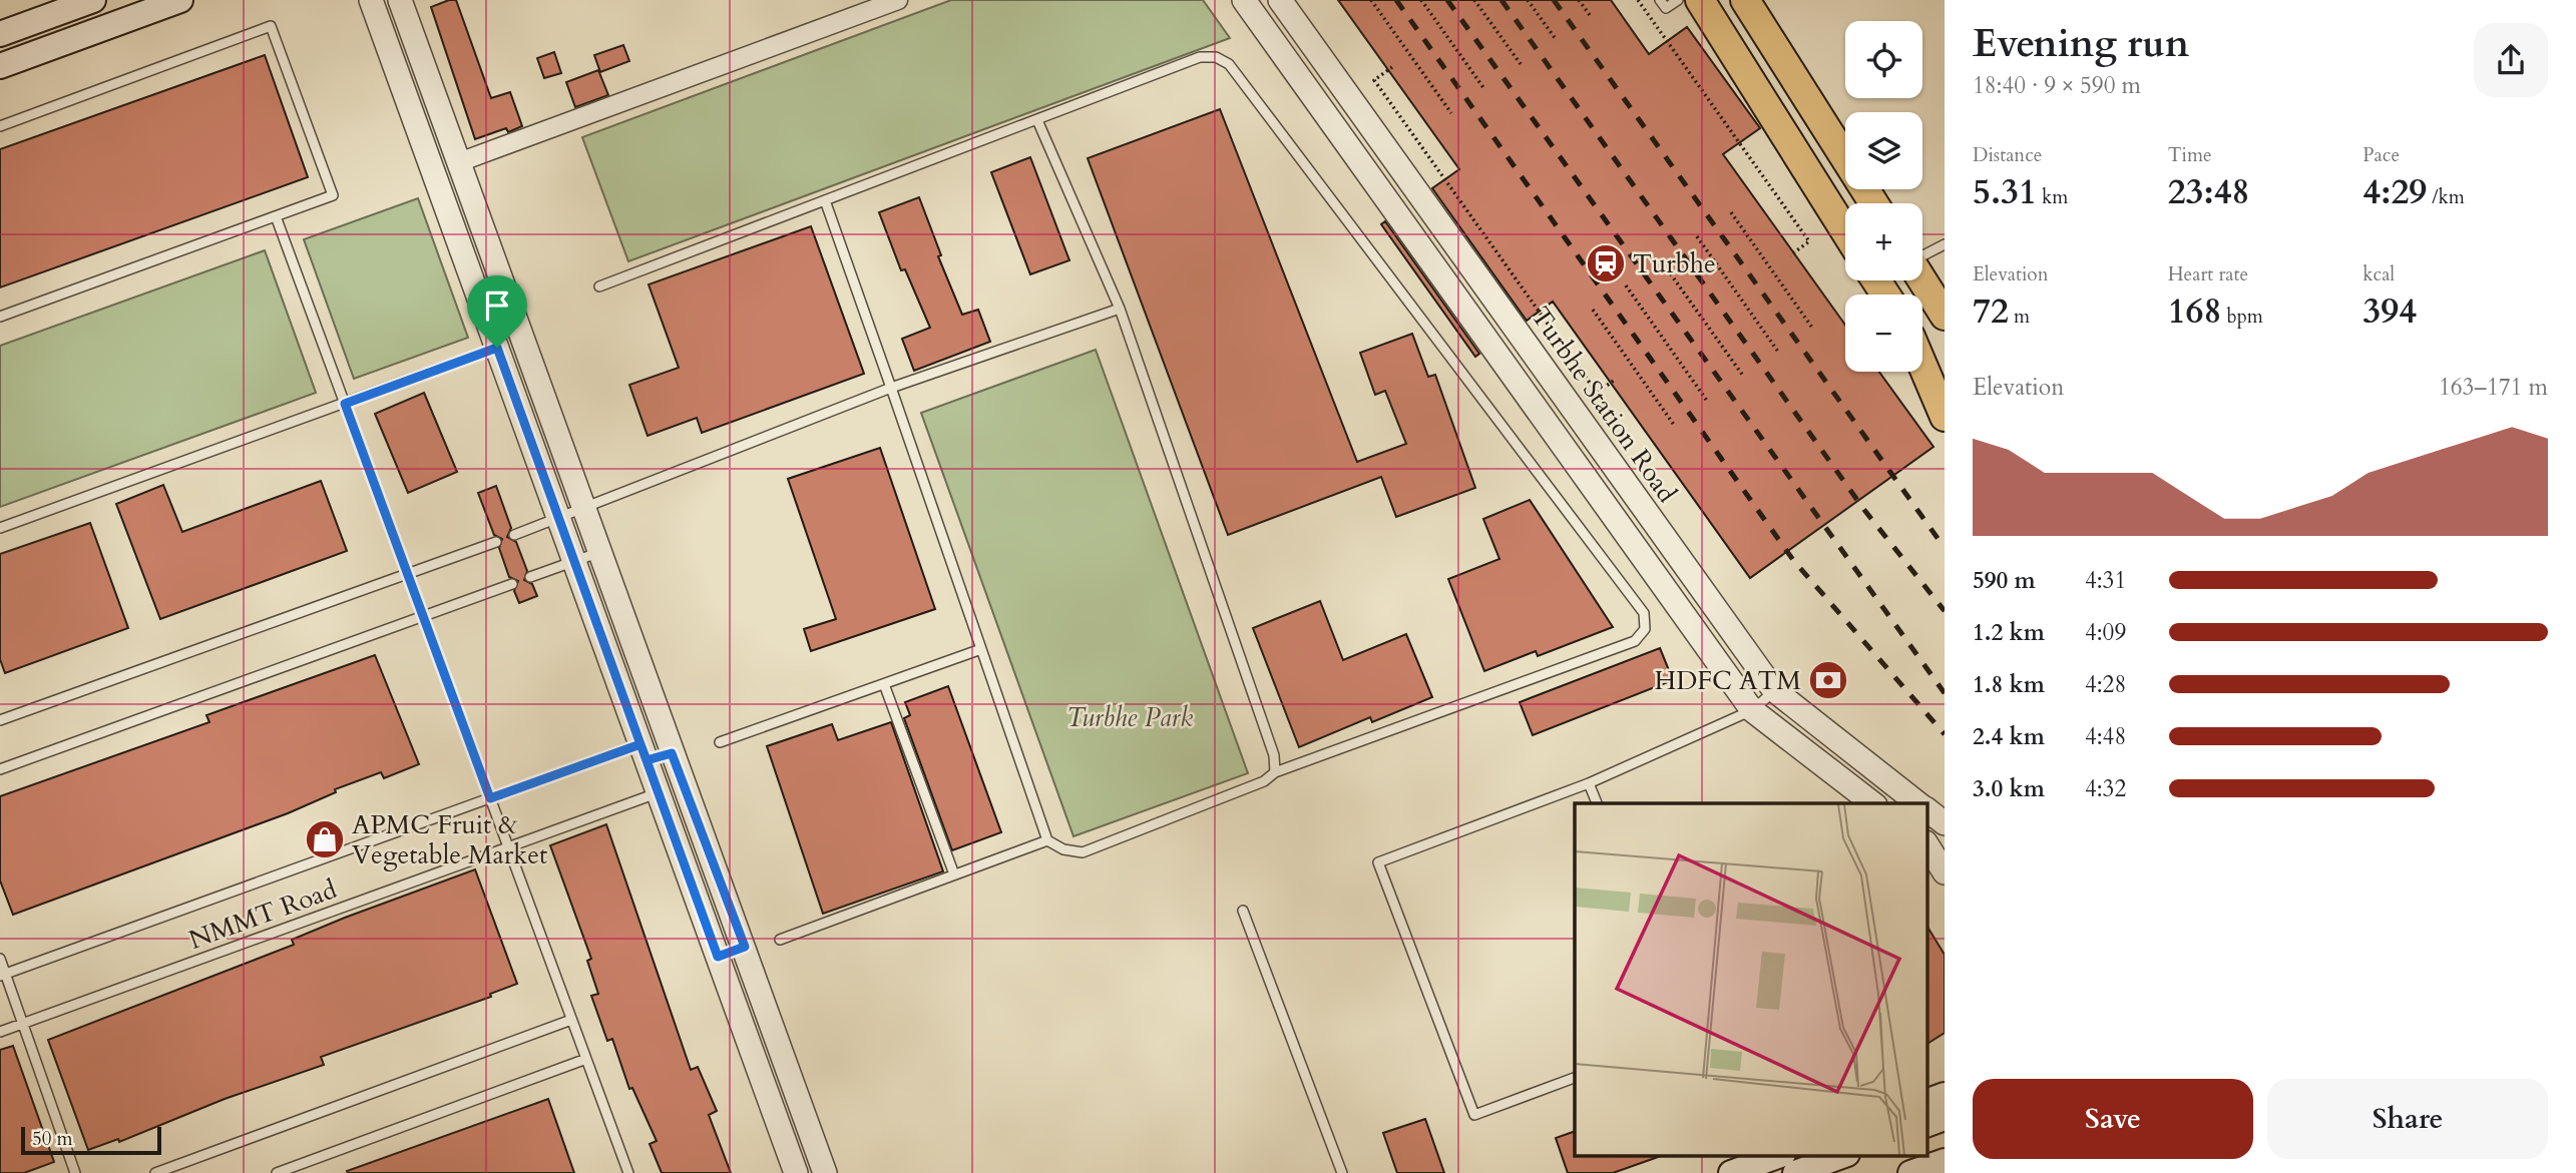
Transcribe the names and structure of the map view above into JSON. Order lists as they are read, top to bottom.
{
  "streets": {
    "street": ["Turbhe Station Road"],
    "lane": ["NMMT Road"]
  },
  "parks": ["Turbhe Park"],
  "places": {
    "station": ["Turbhe"],
    "bank": ["HDFC ATM"],
    "shop": ["APMC Fruit & Vegetable Market"]
  },
  "scale_bar": "50 m",
  "page": {
    "heading": ["Evening run", "18:40 · 9 × 590 m"],
    "map_buttons": ["+", "−"],
    "stats": [
      ["Distance", "5.31 km"],
      ["Time", "23:48"],
      ["Pace", "4:29 /km"],
      ["Elevation", "72 m"],
      ["Heart rate", "168 bpm"],
      ["kcal", "394"]
    ],
    "chart": ["Elevation", "163–171 m"],
    "list": [
      {
        "name": "590 m",
        "note": "4:31"
      },
      {
        "name": "1.2 km",
        "note": "4:09"
      },
      {
        "name": "1.8 km",
        "note": "4:28"
      },
      {
        "name": "2.4 km",
        "note": "4:48"
      },
      {
        "name": "3.0 km",
        "note": "4:32"
      }
    ],
    "buttons": ["Save", "Share"],
    "scale": "50 m"
  }
}
